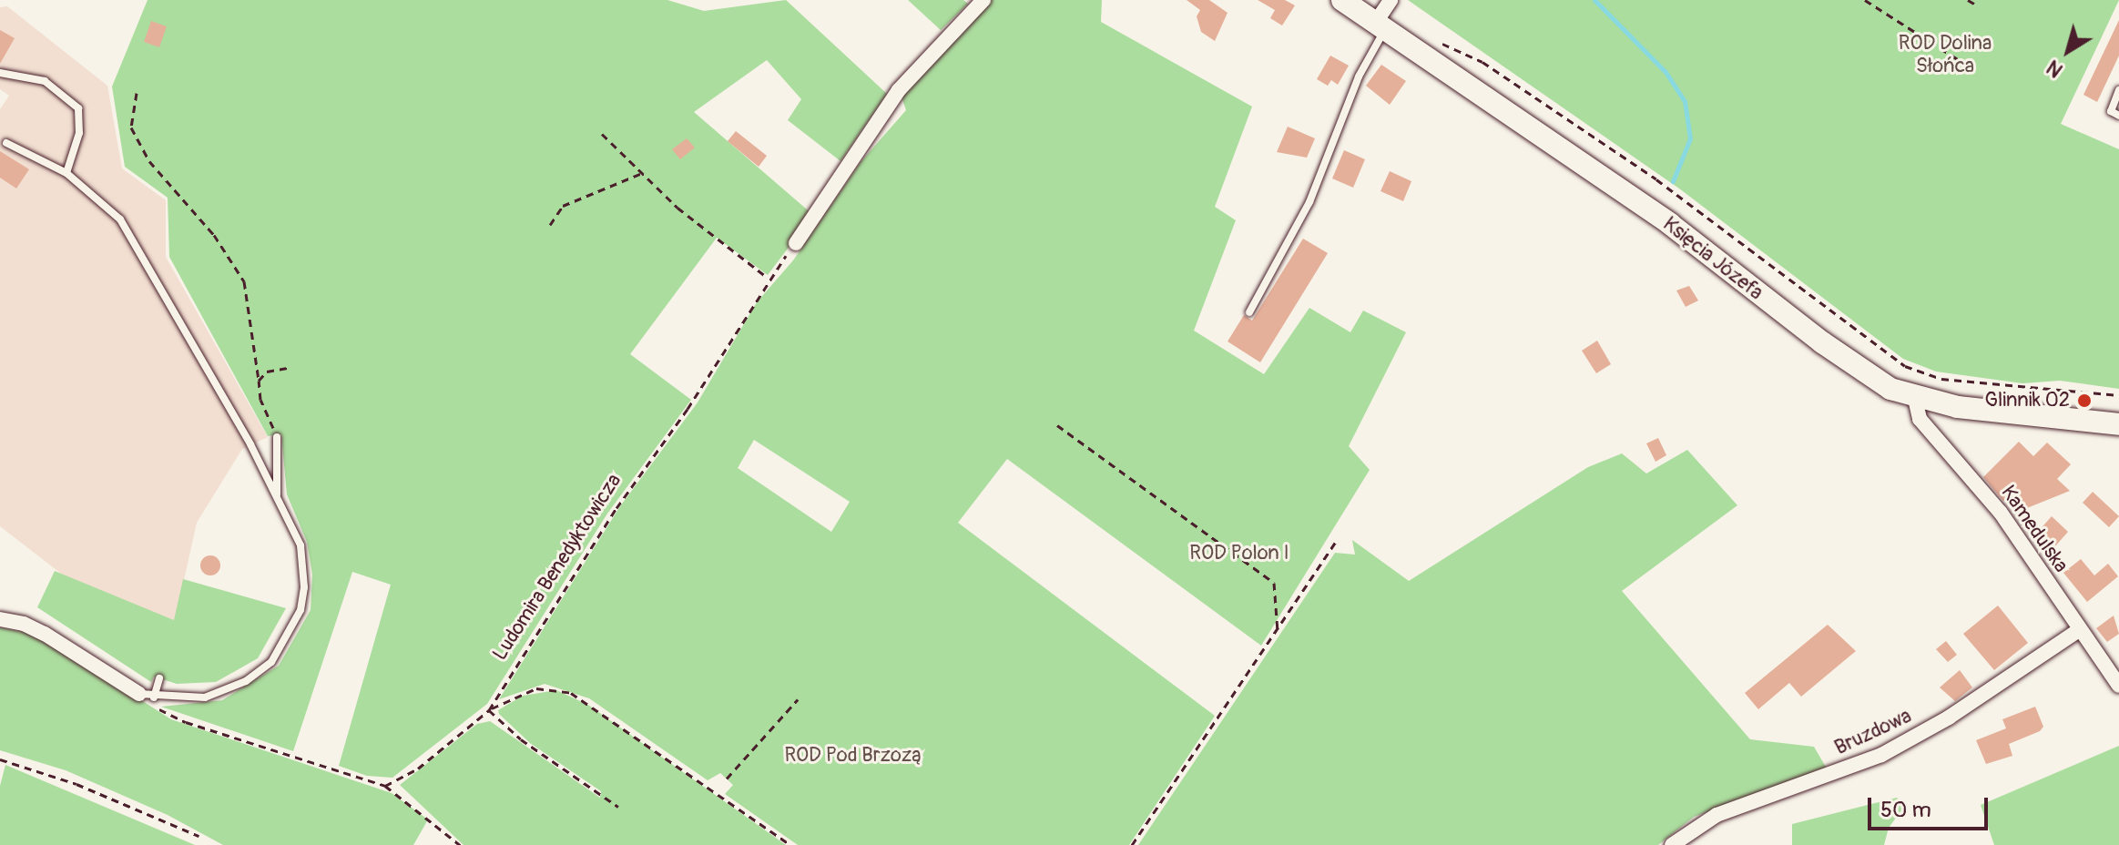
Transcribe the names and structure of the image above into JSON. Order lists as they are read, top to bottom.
{
  "streets": {
    "main road": ["Księcia Józefa"],
    "street": ["Kamedulska", "Bruzdowa"],
    "path": ["Ludomira Benedyktowicza"]
  },
  "crossings": [
    ["Księcia Józefa", "Kamedulska"],
    ["Kamedulska", "Bruzdowa"]
  ],
  "parks": ["ROD Dolina Słońca", "ROD Polon I", "ROD Pod Brzozą"],
  "places": ["Glinnik 02"],
  "scale_bar": "50 m",
  "north": "bottom left"
}
